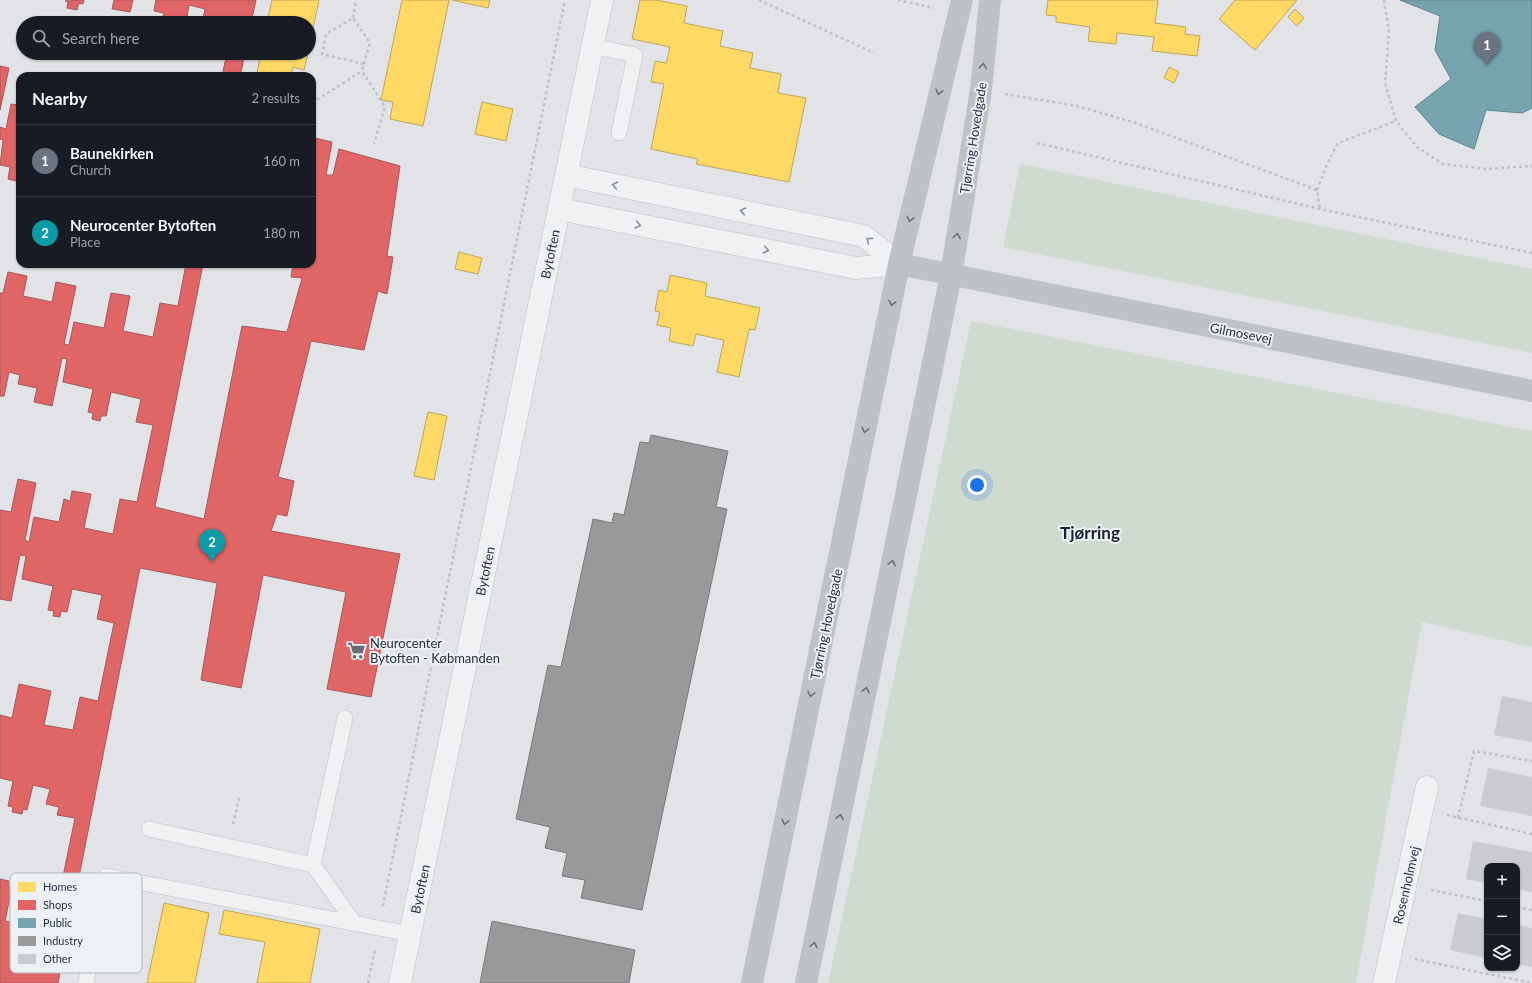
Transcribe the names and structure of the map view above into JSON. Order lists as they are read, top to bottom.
{
  "streets": {
    "main road": ["Tjørring Hovedgade", "Gilmosevej"],
    "street": ["Bytoften", "Rosenholmvej"]
  },
  "crossings": [
    ["Tjørring Hovedgade", "Gilmosevej"]
  ],
  "districts": ["Tjørring"],
  "places": {
    "supermarket": ["Neurocenter Bytoften - Købmanden"]
  },
  "legend": [
    "Homes",
    "Shops",
    "Public",
    "Industry",
    "Other"
  ],
  "page": {
    "search": "Search here",
    "pins": ["1", "2"],
    "heading": ["Nearby", "2 results"],
    "list": [
      {
        "mark": "1",
        "name": "Baunekirken",
        "note": "Church",
        "value": "160 m"
      },
      {
        "mark": "2",
        "name": "Neurocenter Bytoften",
        "note": "Place",
        "value": "180 m"
      }
    ],
    "map_buttons": ["+", "−"]
  }
}
